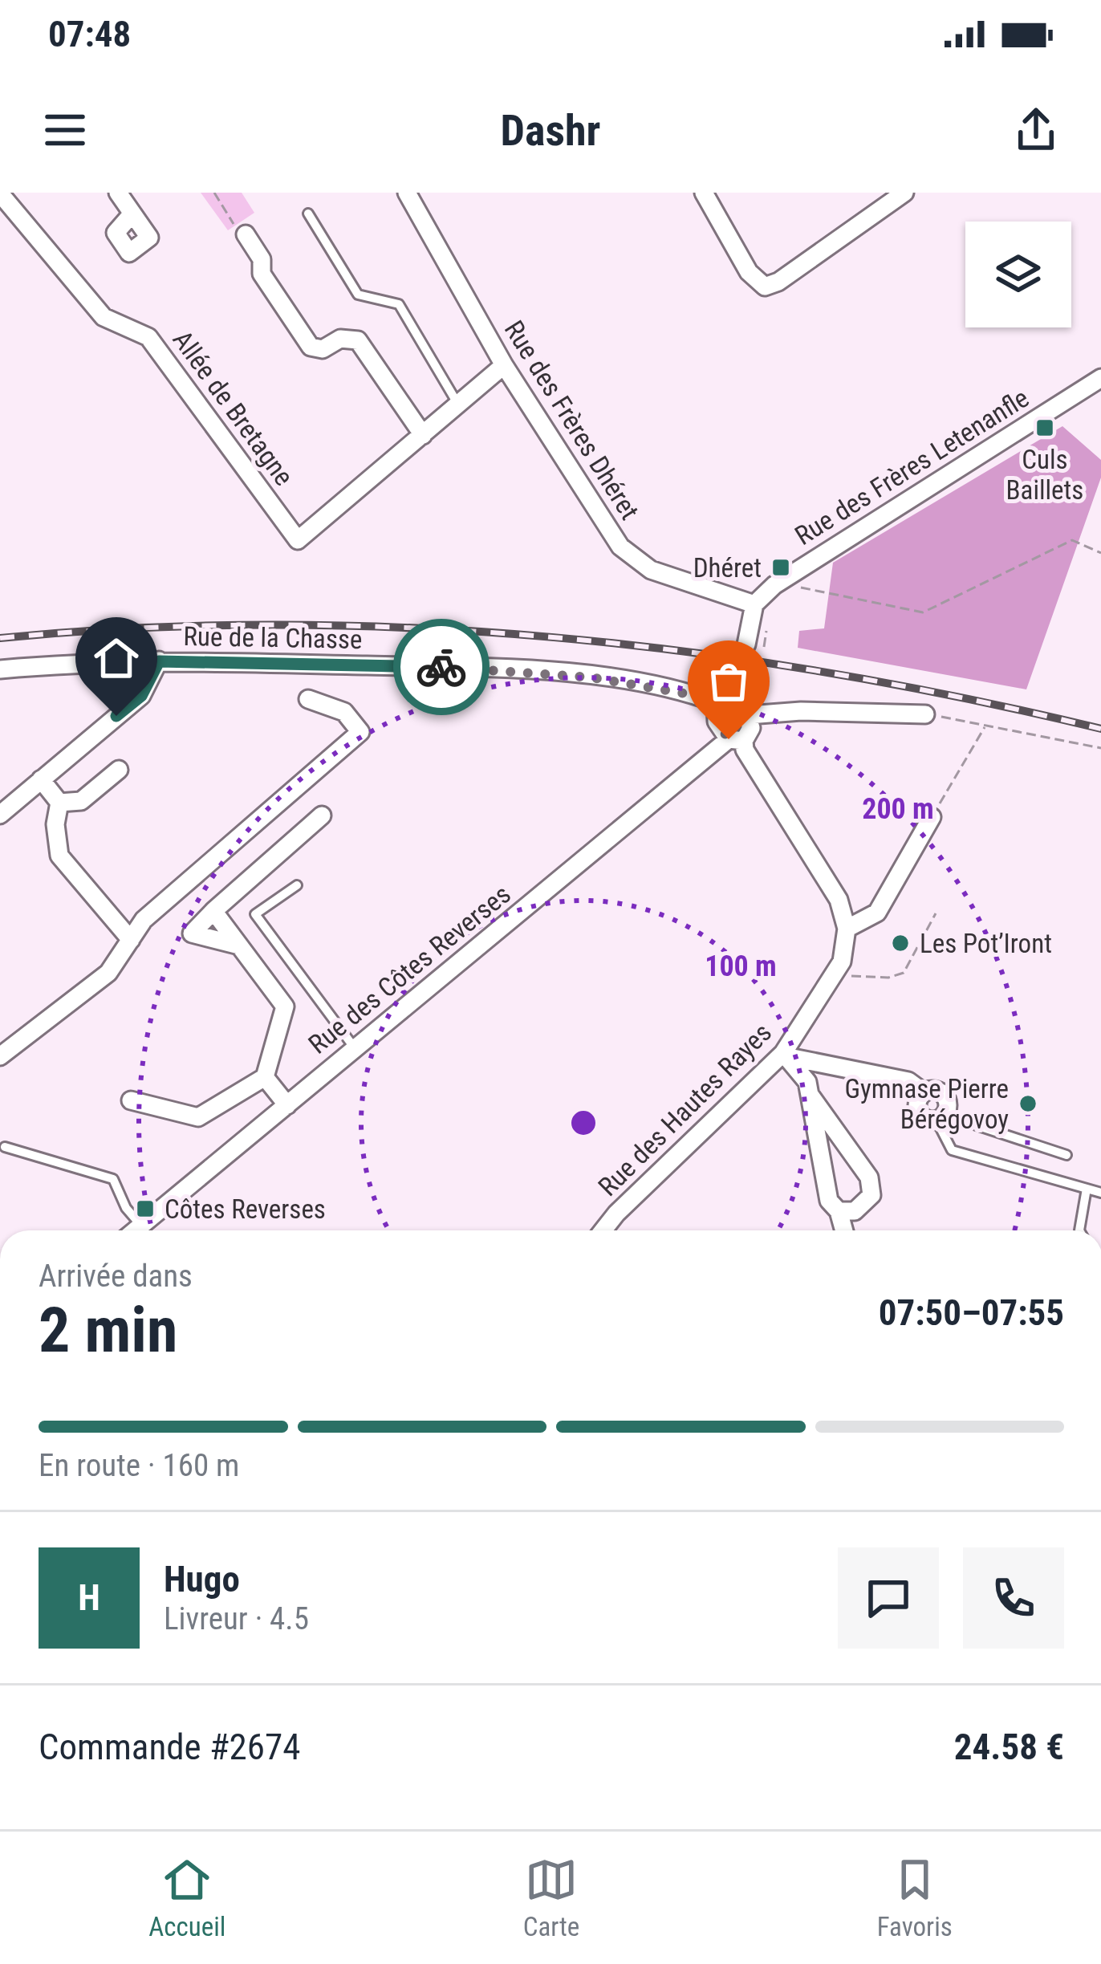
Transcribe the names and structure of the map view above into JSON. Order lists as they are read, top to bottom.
{
  "streets": {
    "street": [
      "Allée de Bretagne",
      "Rue des Frères Dhéret",
      "Rue des Frères Letenanfle",
      "Rue de la Chasse",
      "Rue des Côtes Reverses",
      "Rue des Hautes Rayes"
    ]
  },
  "crossings": [
    ["Rue des Frères Dhéret", "Rue des Frères Letenanfle"],
    ["Rue de la Chasse", "Rue des Côtes Reverses"]
  ],
  "places": {
    "transit": ["Culs Baillets", "Dhéret", "Côtes Reverses"],
    "other": ["Les Pot’Iront", "Gymnase Pierre Bérégovoy"]
  },
  "page": {
    "status": "07:48",
    "header": "Dashr",
    "heading": ["2 min", "Arrivée dans", "07:50–07:55"],
    "panel": [
      "Hugo",
      "Livreur · 4.5",
      "Commande #2674",
      "24.58 €"
    ],
    "bar": "En route · 160 m",
    "round": "H",
    "tabs": ["Accueil", "Carte", "Favoris"]
  },
  "rings": ["200 m", "100 m"]
}
